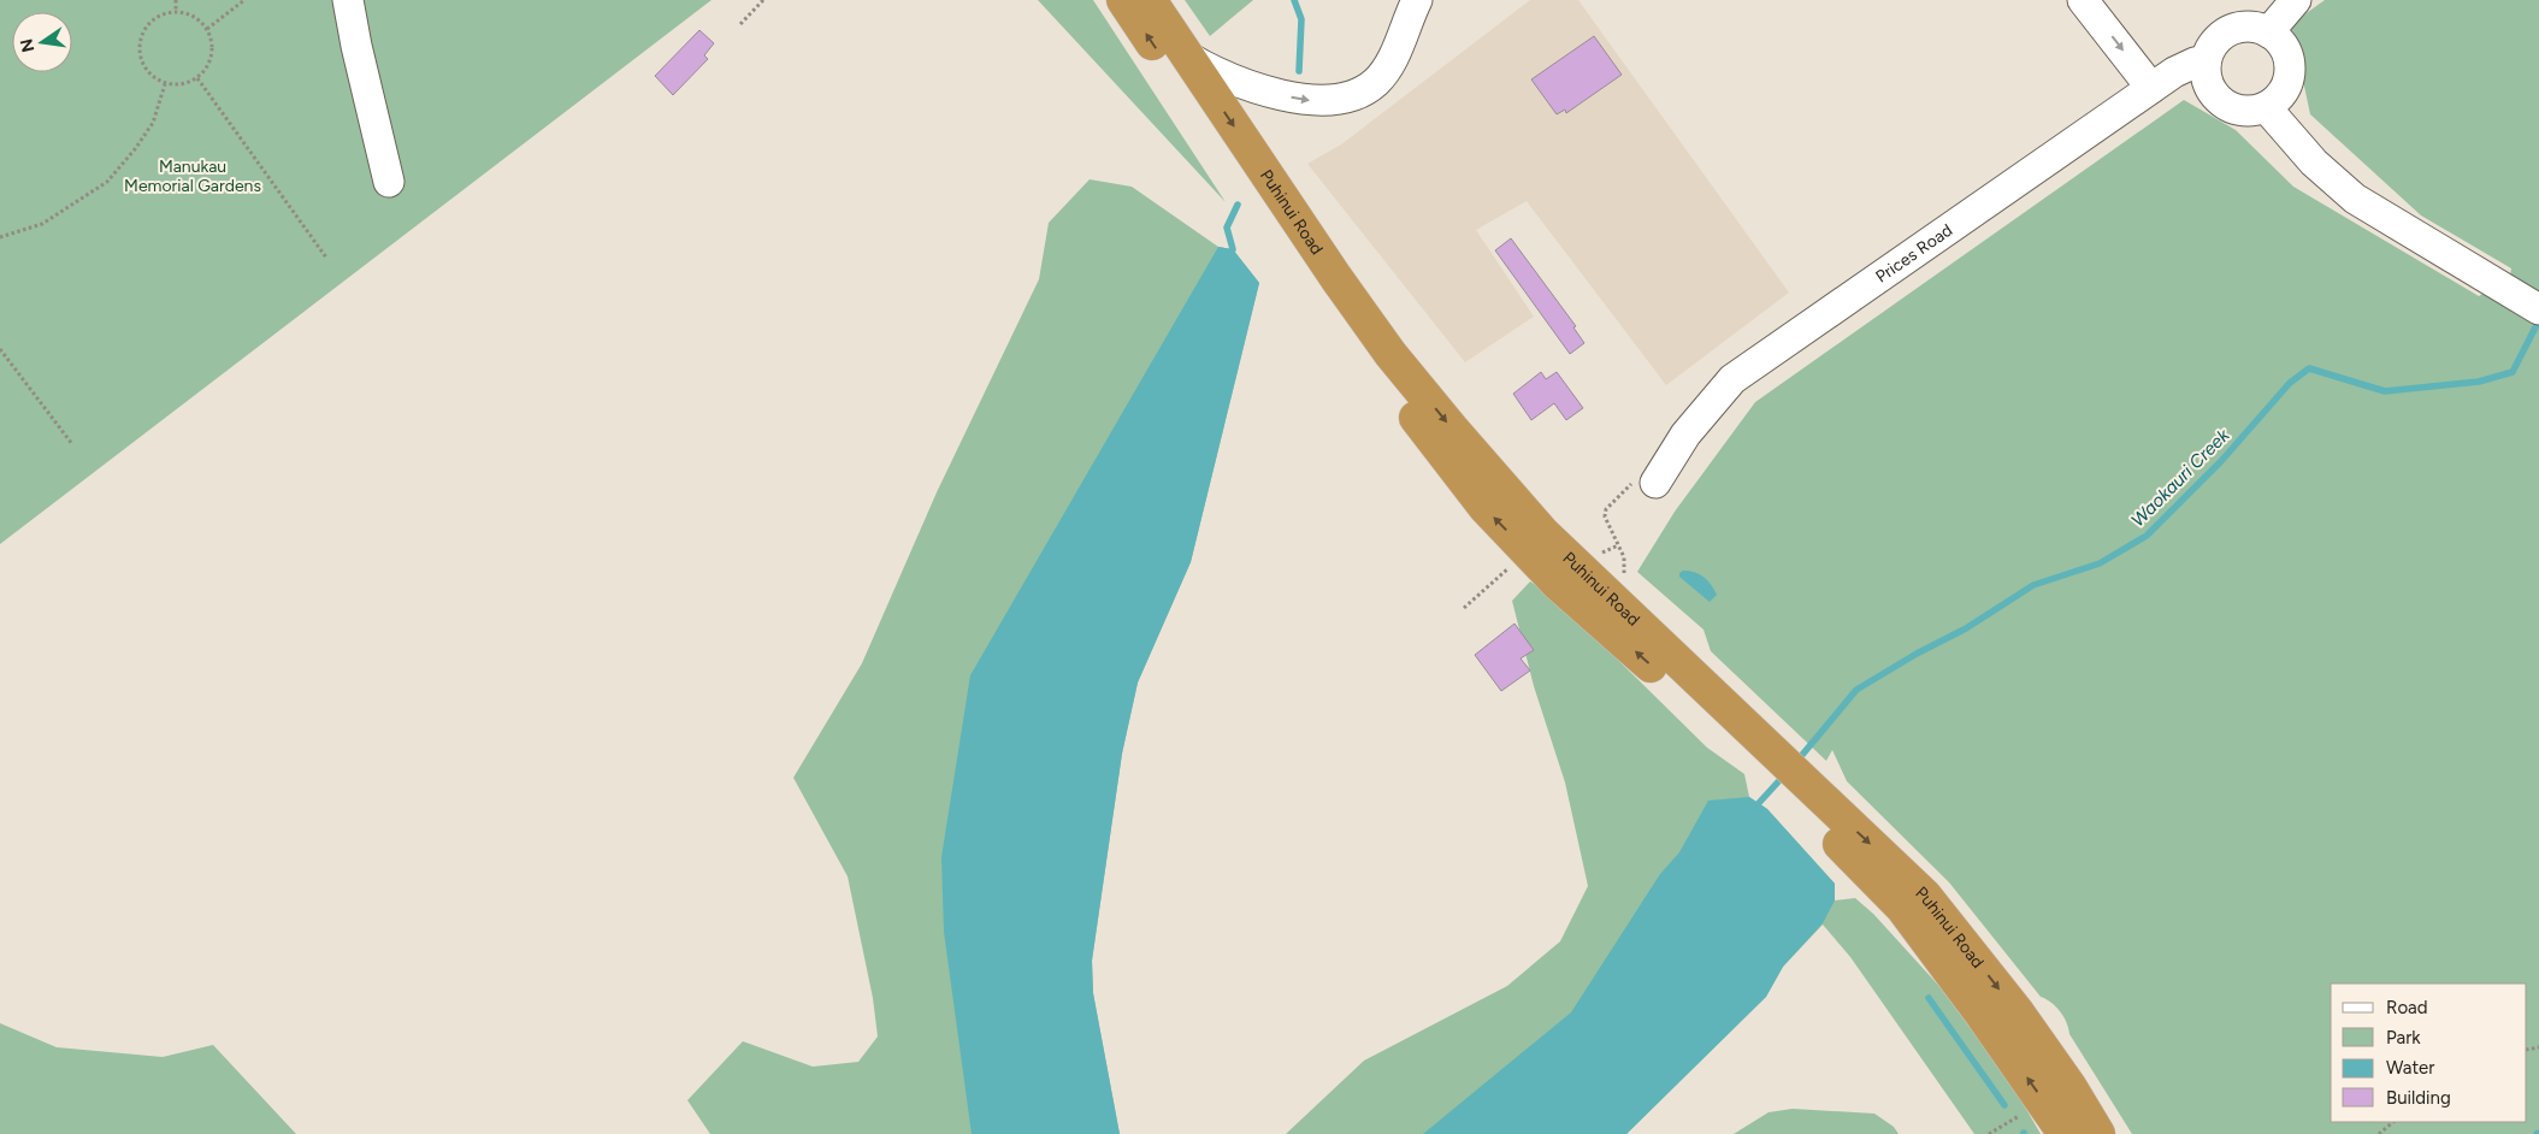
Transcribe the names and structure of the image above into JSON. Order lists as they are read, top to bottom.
{
  "streets": {
    "highway": ["Puhinui Road"],
    "street": ["Prices Road"]
  },
  "water": ["Waokauri Creek"],
  "parks": ["Manukau Memorial Gardens"],
  "legend": [
    "Road",
    "Park",
    "Water",
    "Building"
  ],
  "north": "left"
}
